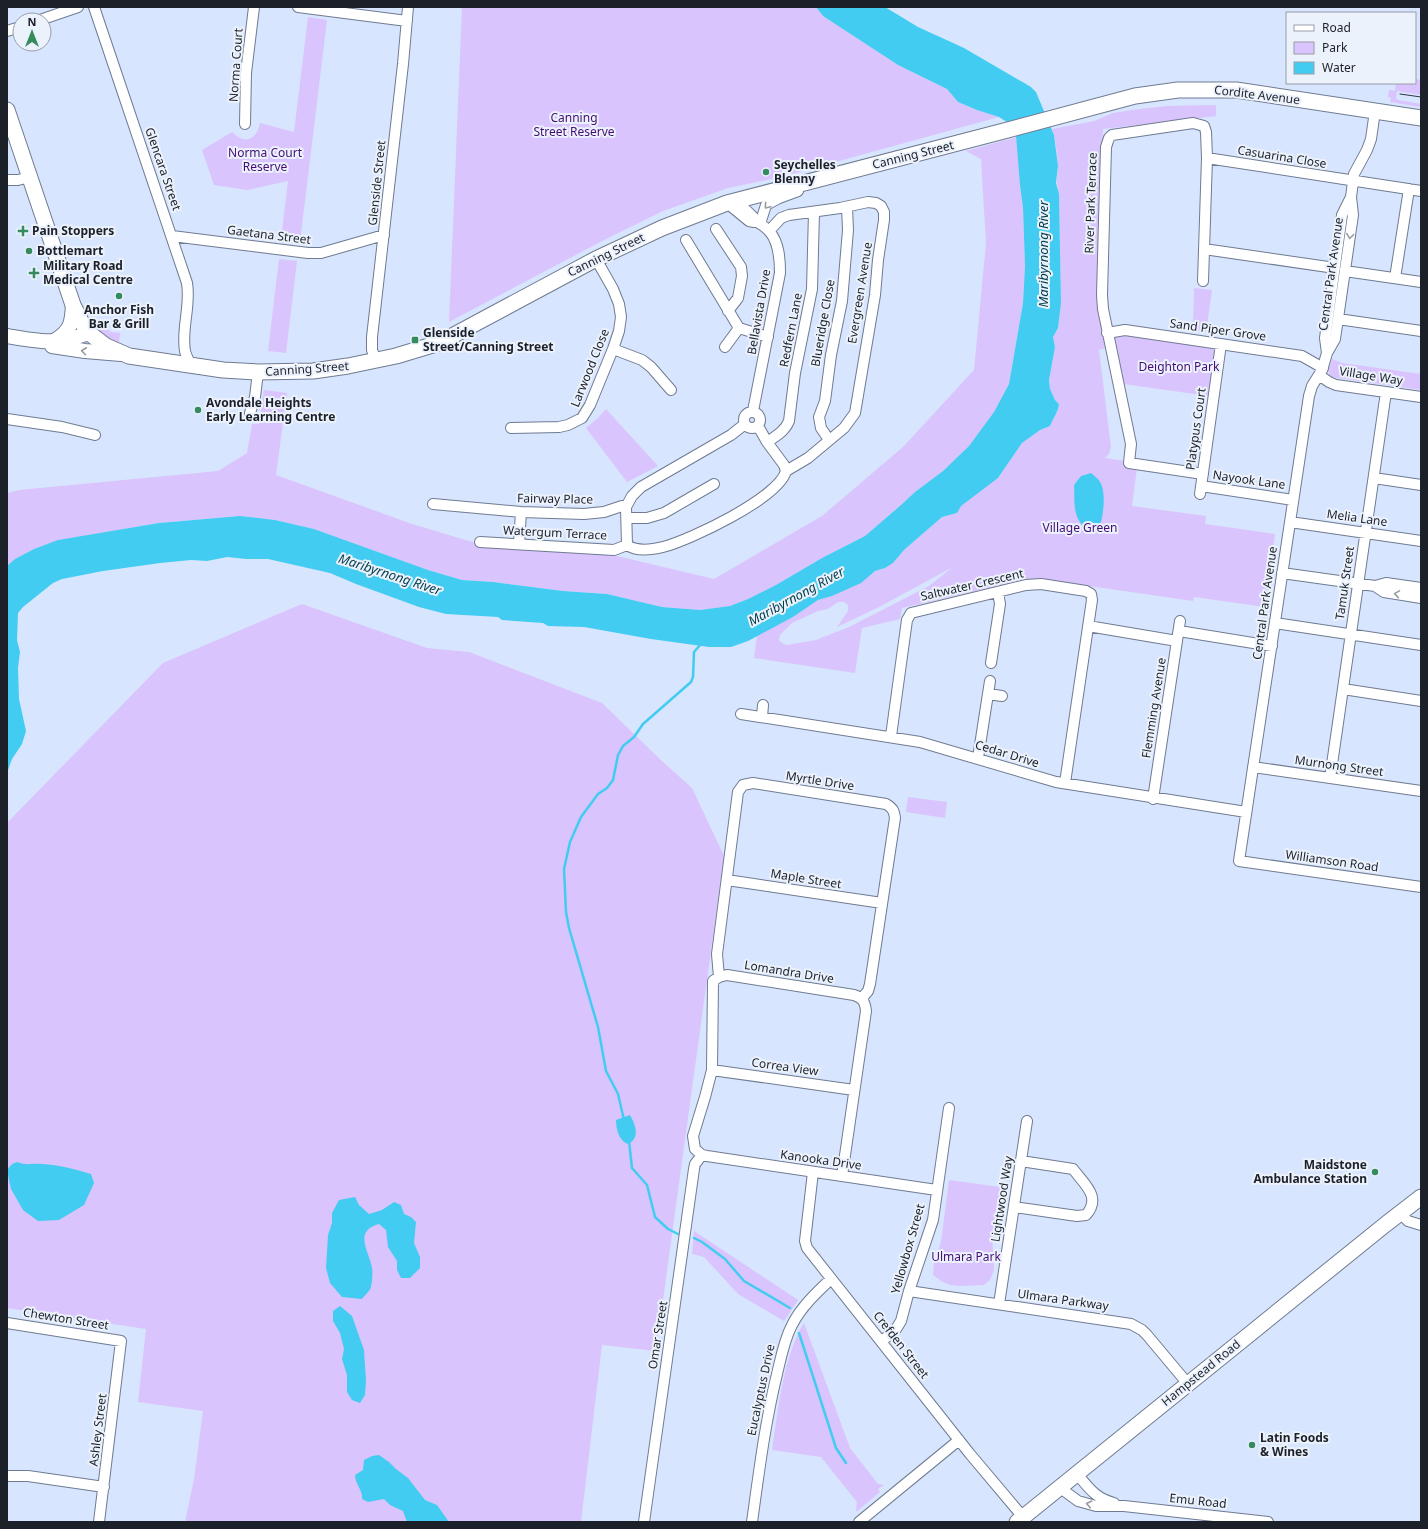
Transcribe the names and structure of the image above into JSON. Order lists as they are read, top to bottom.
{
  "streets": {
    "main road": ["Cordite Avenue", "Canning Street", "Hampstead Road"],
    "street": [
      "Norma Court",
      "Casuarina Close",
      "Glencara Street",
      "Glenside Street",
      "River Park Terrace",
      "Gaetana Street",
      "Central Park Avenue",
      "Evergreen Avenue",
      "Bellavista Drive",
      "Blueridge Close",
      "Redfern Lane",
      "Sand Piper Grove",
      "Larwood Close",
      "Village Way",
      "Platypus Court",
      "Nayook Lane",
      "Fairway Place",
      "Melia Lane",
      "Watergum Terrace",
      "Tamuk Street",
      "Saltwater Crescent",
      "Flemming Avenue",
      "Cedar Drive",
      "Murnong Street",
      "Myrtle Drive",
      "Williamson Road",
      "Maple Street",
      "Lomandra Drive",
      "Correa View",
      "Kanooka Drive",
      "Lightwood Way",
      "Yellowbox Street",
      "Ulmara Parkway",
      "Chewton Street",
      "Omar Street",
      "Crefden Street",
      "Eucalyptus Drive",
      "Ashley Street",
      "Emu Road"
    ]
  },
  "crossings": [
    ["Cordite Avenue", "Canning Street"],
    ["Cordite Avenue", "Central Park Avenue"],
    ["Canning Street", "Glencara Street"],
    ["Canning Street", "Glenside Street"],
    ["Canning Street", "Larwood Close"],
    ["Casuarina Close", "River Park Terrace"],
    ["Casuarina Close", "Central Park Avenue"],
    ["Glencara Street", "Gaetana Street"],
    ["Glenside Street", "Gaetana Street"],
    ["River Park Terrace", "Sand Piper Grove"],
    ["River Park Terrace", "Nayook Lane"],
    ["Central Park Avenue", "Sand Piper Grove"],
    ["Central Park Avenue", "Village Way"],
    ["Central Park Avenue", "Nayook Lane"],
    ["Central Park Avenue", "Melia Lane"],
    ["Central Park Avenue", "Cedar Drive"],
    ["Central Park Avenue", "Murnong Street"],
    ["Central Park Avenue", "Williamson Road"],
    ["Evergreen Avenue", "Bellavista Drive"],
    ["Evergreen Avenue", "Blueridge Close"],
    ["Evergreen Avenue", "Redfern Lane"],
    ["Evergreen Avenue", "Watergum Terrace"],
    ["Sand Piper Grove", "Village Way"],
    ["Sand Piper Grove", "Platypus Court"],
    ["Village Way", "Tamuk Street"],
    ["Platypus Court", "Nayook Lane"],
    ["Melia Lane", "Tamuk Street"],
    ["Tamuk Street", "Murnong Street"],
    ["Saltwater Crescent", "Cedar Drive"],
    ["Flemming Avenue", "Cedar Drive"],
    ["Myrtle Drive", "Maple Street"],
    ["Myrtle Drive", "Lomandra Drive"],
    ["Kanooka Drive", "Yellowbox Street"],
    ["Kanooka Drive", "Omar Street"],
    ["Kanooka Drive", "Crefden Street"],
    ["Lightwood Way", "Ulmara Parkway"],
    ["Yellowbox Street", "Ulmara Parkway"],
    ["Yellowbox Street", "Crefden Street"],
    ["Ulmara Parkway", "Hampstead Road"],
    ["Chewton Street", "Ashley Street"],
    ["Crefden Street", "Hampstead Road"],
    ["Crefden Street", "Eucalyptus Drive"],
    ["Hampstead Road", "Emu Road"]
  ],
  "water": ["Maribyrnong River"],
  "parks": [
    "Canning Street Reserve",
    "Norma Court Reserve",
    "Deighton Park",
    "Village Green",
    "Ulmara Park"
  ],
  "places": {
    "other": [
      "Seychelles Blenny",
      "Bottlemart",
      "Anchor Fish Bar & Grill",
      "Avondale Heights Early Learning Centre",
      "Maidstone Ambulance Station",
      "Latin Foods & Wines"
    ],
    "health": ["Pain Stoppers", "Military Road Medical Centre"],
    "transit": ["Glenside Street/Canning Street"]
  },
  "legend": ["Road", "Park", "Water"],
  "north": "top"
}
